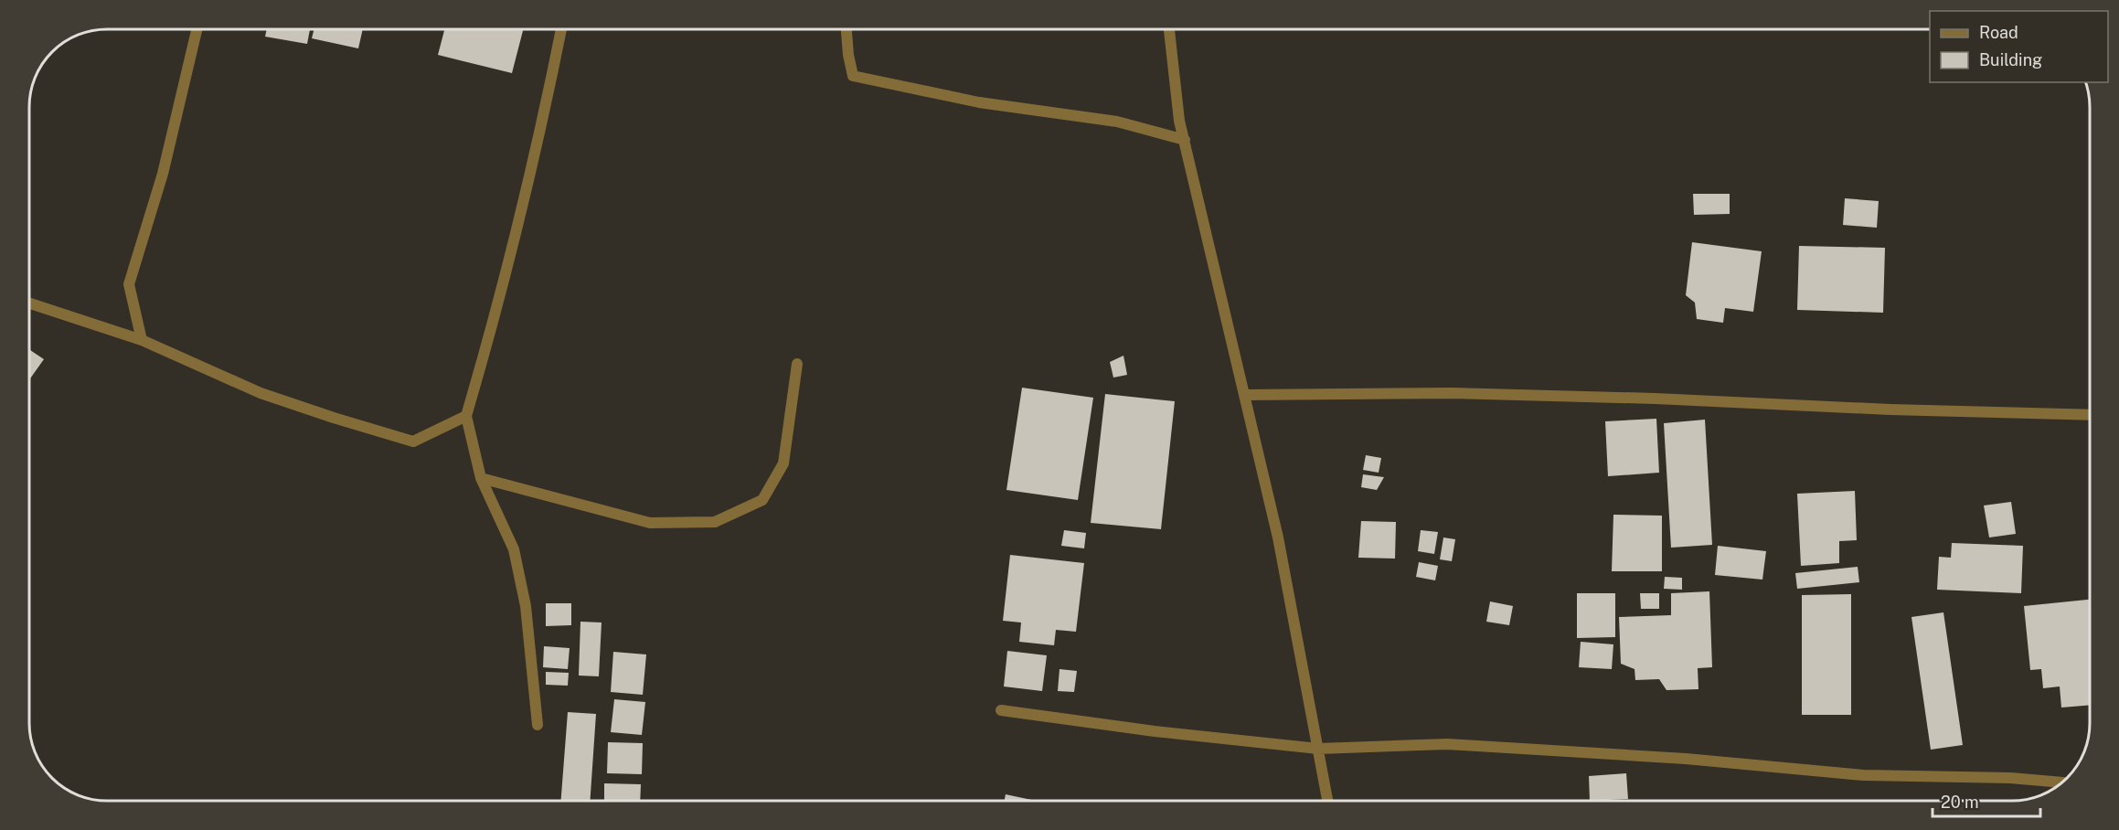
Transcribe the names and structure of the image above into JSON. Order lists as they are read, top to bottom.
{
  "legend": ["Road", "Building"],
  "scale_bar": "20 m"
}
